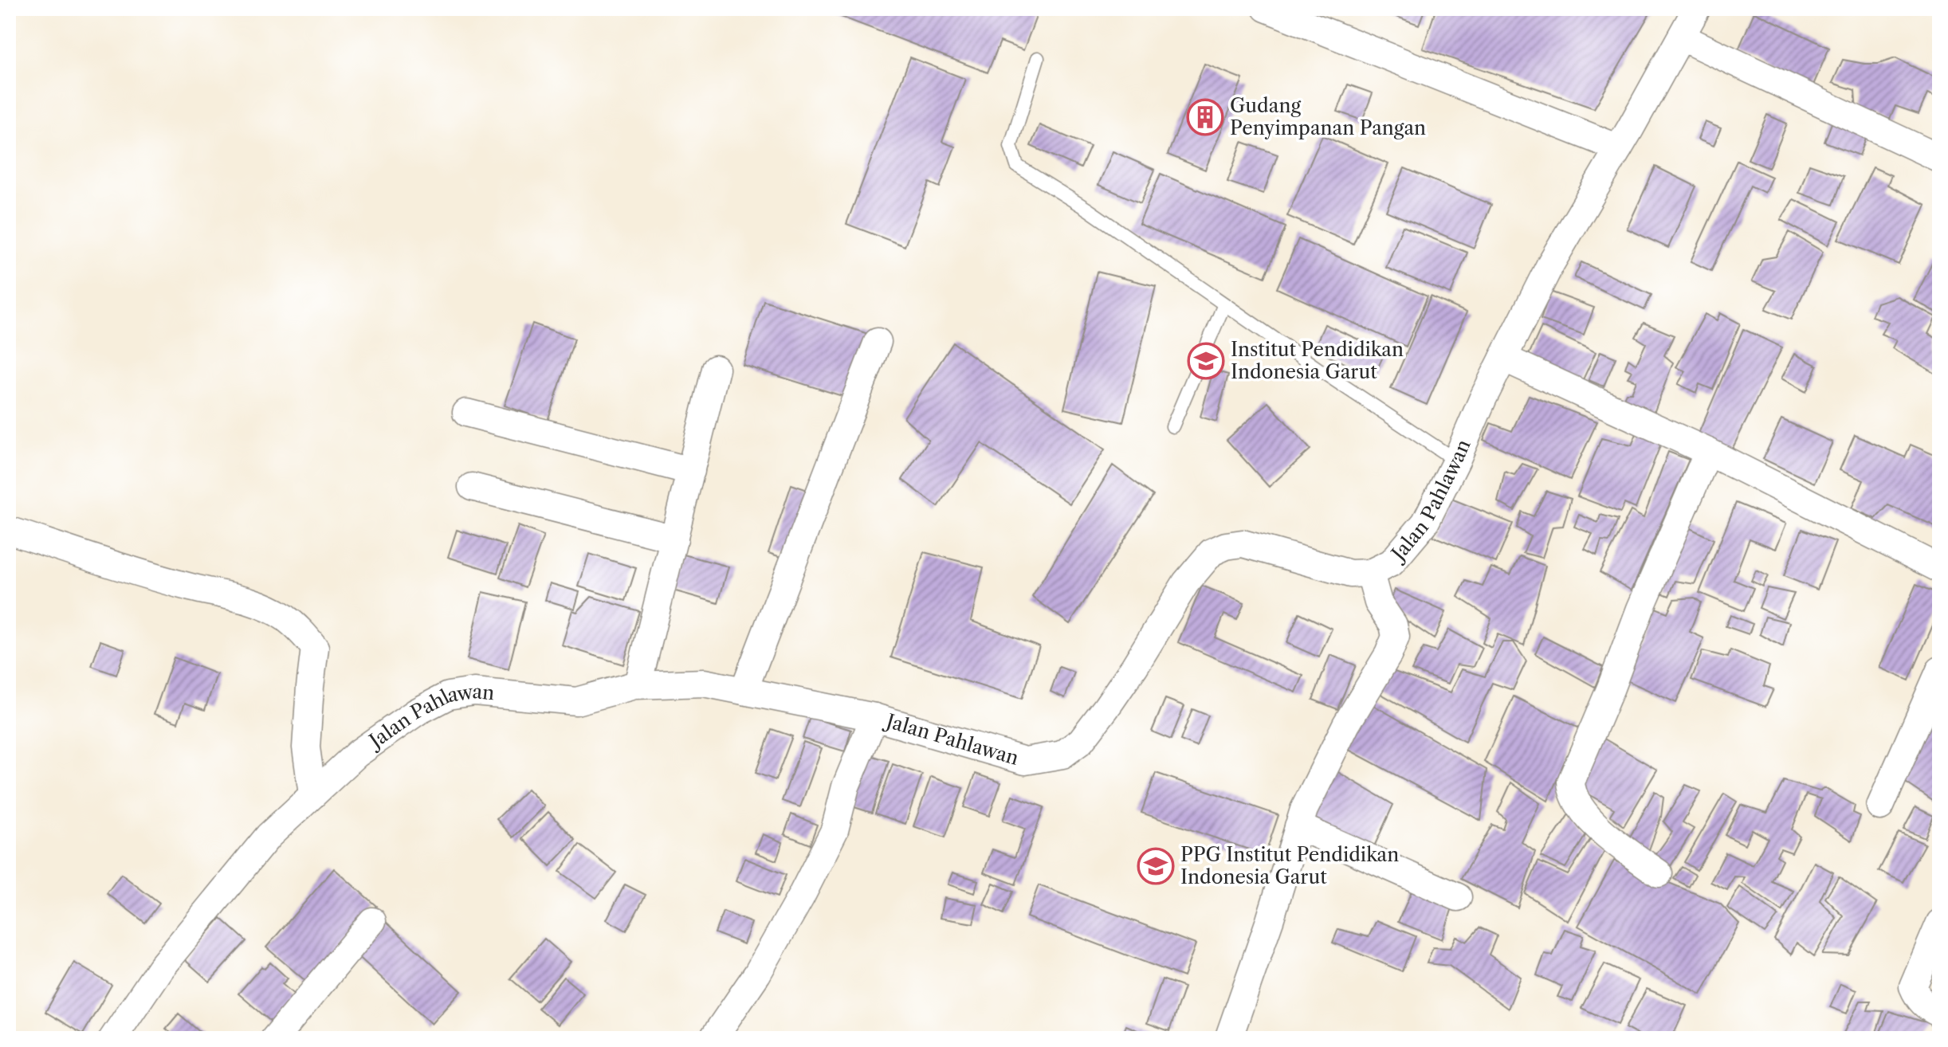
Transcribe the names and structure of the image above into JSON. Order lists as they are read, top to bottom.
{
  "streets": {
    "street": ["Jalan Pahlawan"]
  },
  "places": {
    "building": ["Gudang Penyimpanan Pangan"],
    "school or university": ["Institut Pendidikan Indonesia Garut", "PPG Institut Pendidikan Indonesia Garut"]
  }
}
